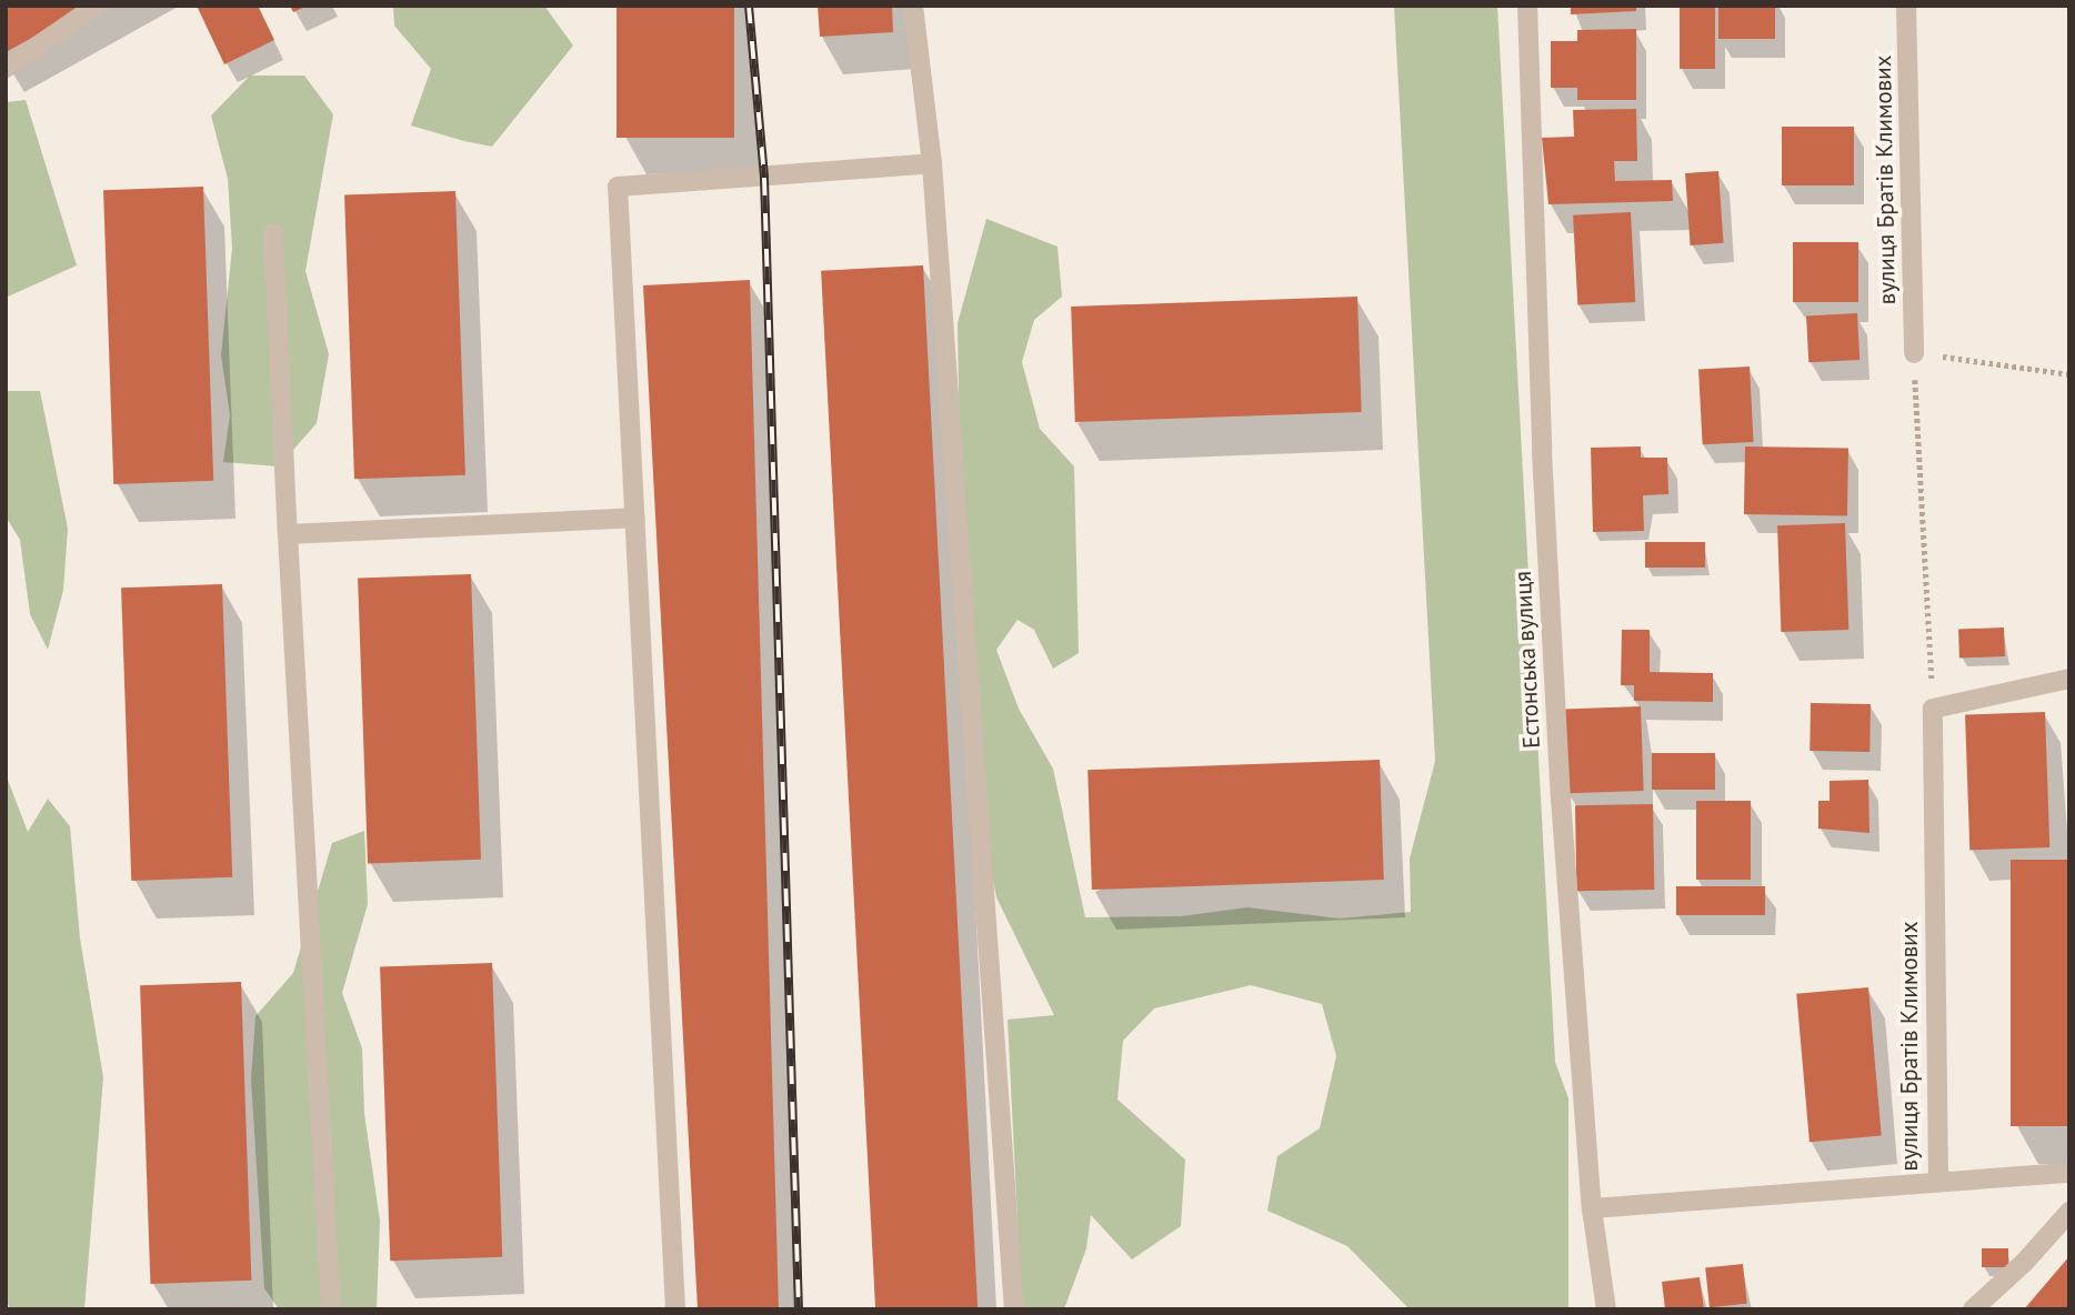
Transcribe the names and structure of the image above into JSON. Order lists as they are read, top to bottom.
{
  "streets": {
    "street": ["вулиця Братів Климових", "Естонська вулиця"]
  },
  "crossings": [
    ["вулиця Братів Климових", "Естонська вулиця"]
  ]
}
